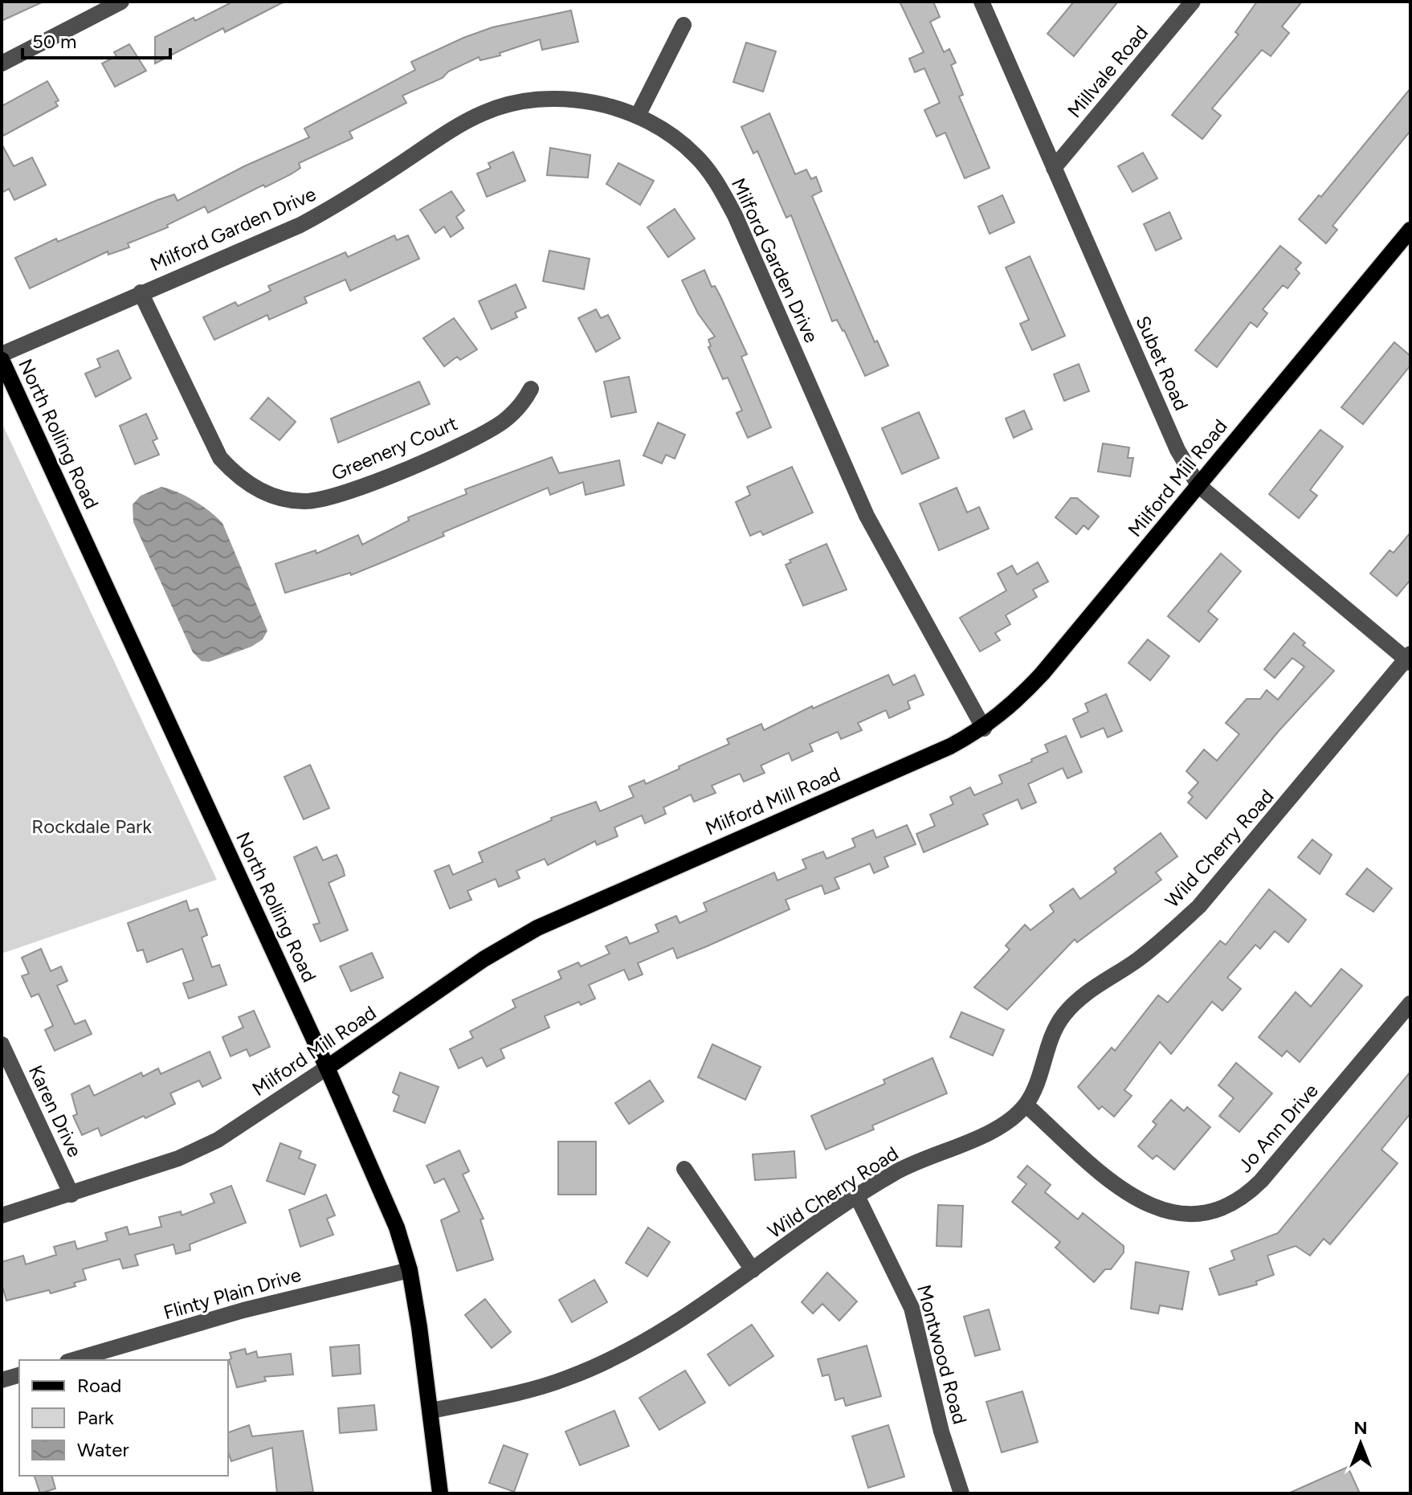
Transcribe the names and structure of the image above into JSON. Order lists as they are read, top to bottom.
{
  "streets": {
    "main road": ["North Rolling Road", "Milford Mill Road"],
    "street": [
      "Millvale Road",
      "Milford Garden Drive",
      "Subet Road",
      "Greenery Court",
      "Wild Cherry Road",
      "Karen Drive",
      "Jo Ann Drive",
      "Flinty Plain Drive",
      "Montwood Road"
    ]
  },
  "crossings": [
    ["Millvale Road", "Subet Road"],
    ["Milford Garden Drive", "Greenery Court"],
    ["Milford Garden Drive", "Milford Mill Road"],
    ["Subet Road", "Milford Mill Road"],
    ["Subet Road", "Wild Cherry Road"],
    ["North Rolling Road", "Milford Mill Road"],
    ["North Rolling Road", "Wild Cherry Road"],
    ["North Rolling Road", "Flinty Plain Drive"],
    ["Milford Mill Road", "Karen Drive"],
    ["Wild Cherry Road", "Jo Ann Drive"],
    ["Wild Cherry Road", "Montwood Road"]
  ],
  "parks": ["Rockdale Park"],
  "legend": ["Road", "Park", "Water"],
  "scale_bar": "50 m",
  "north": "top"
}
